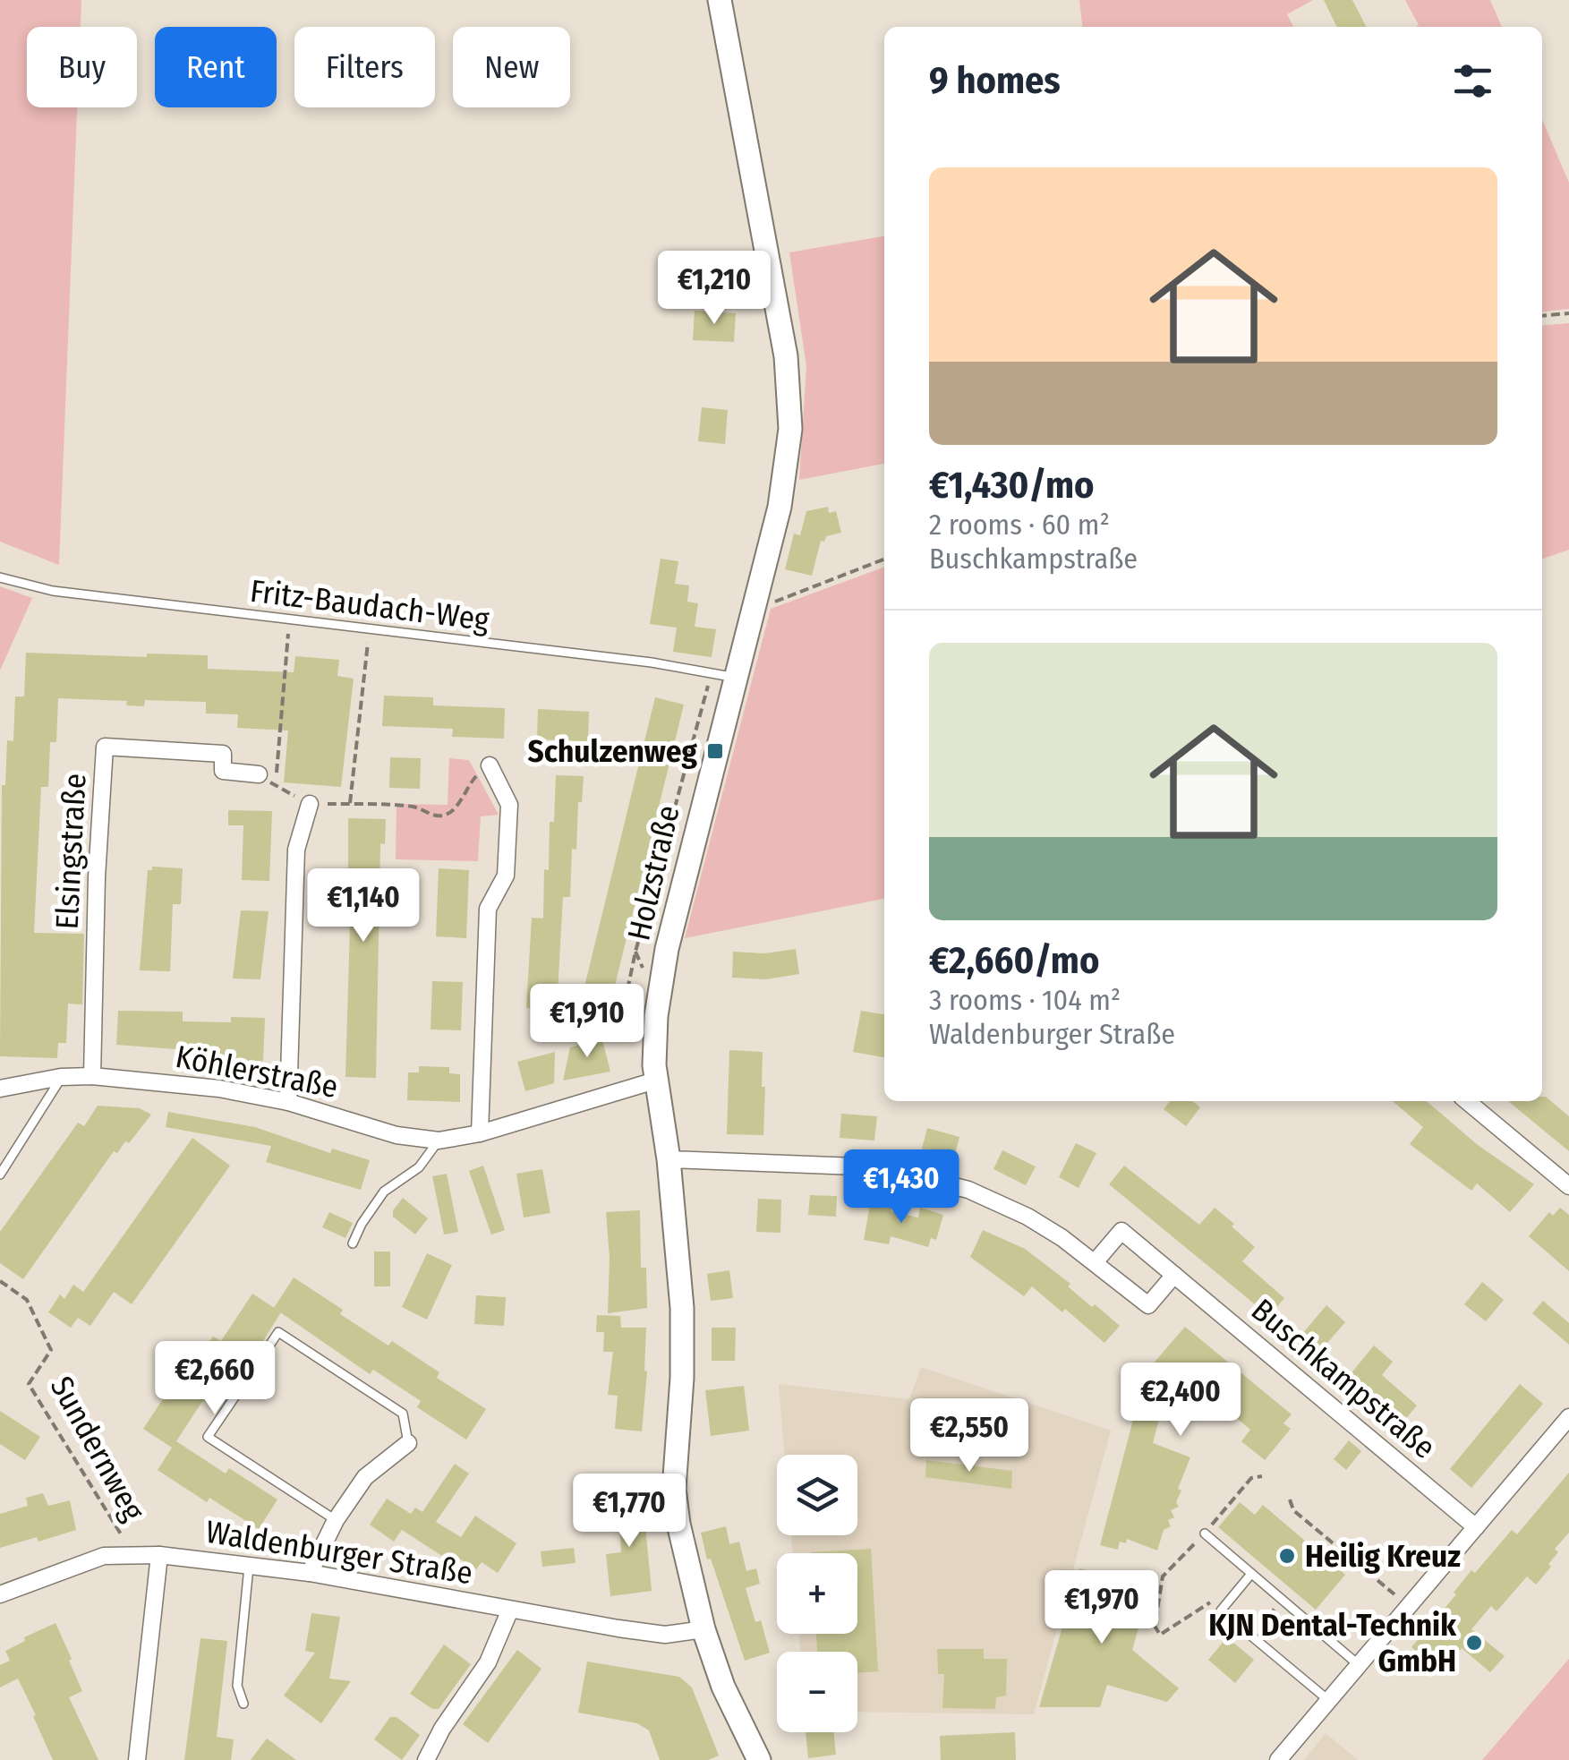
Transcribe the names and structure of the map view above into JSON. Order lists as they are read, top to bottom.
{
  "streets": {
    "street": [
      "Elsingstraße",
      "Holzstraße",
      "Köhlerstraße",
      "Buschkampstraße",
      "Waldenburger Straße"
    ],
    "lane": ["Fritz-Baudach-Weg"],
    "path": ["Sundernweg"]
  },
  "crossings": [
    ["Fritz-Baudach-Weg", "Holzstraße"],
    ["Elsingstraße", "Köhlerstraße"],
    ["Holzstraße", "Köhlerstraße"],
    ["Holzstraße", "Waldenburger Straße"],
    ["Sundernweg", "Waldenburger Straße"]
  ],
  "places": {
    "transit": ["Schulzenweg"],
    "other": ["Heilig Kreuz", "KJN Dental-Technik GmbH"]
  },
  "page": {
    "chip": [
      "Buy",
      "Rent",
      "Filters",
      "New"
    ],
    "heading": "9 homes",
    "list": [
      {
        "name": "€1,430/mo",
        "note": "2 rooms · 60 m² · Buschkampstraße"
      },
      {
        "name": "€2,660/mo",
        "note": "3 rooms · 104 m² · Waldenburger Straße"
      }
    ],
    "price": [
      "€1,210",
      "€1,140",
      "€1,910",
      "€1,430",
      "€2,660",
      "€2,400",
      "€2,550",
      "€1,770",
      "€1,970"
    ],
    "map_buttons": ["+", "−"]
  }
}
